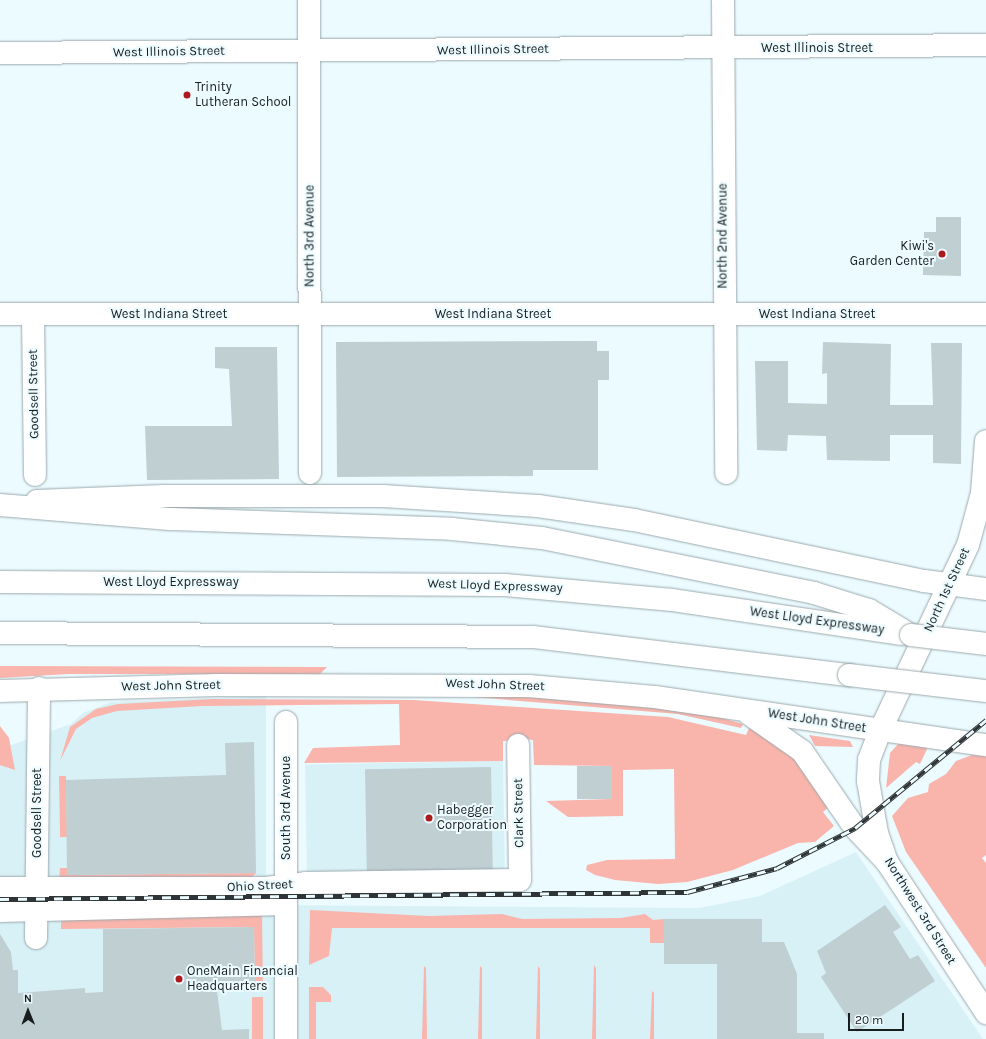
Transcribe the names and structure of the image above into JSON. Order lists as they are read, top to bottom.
{
  "streets": {
    "main road": [
      "West Illinois Street",
      "North 3rd Avenue",
      "North 2nd Avenue",
      "West Indiana Street",
      "Goodsell Street",
      "West Lloyd Expressway",
      "North 1st Street",
      "West John Street",
      "South 3rd Avenue",
      "Clark Street",
      "Ohio Street",
      "Northwest 3rd Street"
    ]
  },
  "crossings": [
    ["West Illinois Street", "North 3rd Avenue"],
    ["West Illinois Street", "North 2nd Avenue"],
    ["North 3rd Avenue", "West Indiana Street"],
    ["North 2nd Avenue", "West Indiana Street"],
    ["West Indiana Street", "Goodsell Street"],
    ["Goodsell Street", "West John Street"],
    ["Goodsell Street", "Ohio Street"],
    ["North 1st Street", "West John Street"],
    ["North 1st Street", "Northwest 3rd Street"],
    ["West John Street", "Northwest 3rd Street"],
    ["South 3rd Avenue", "Ohio Street"],
    ["Clark Street", "Ohio Street"]
  ],
  "places": [
    "Trinity Lutheran School",
    "Kiwi's Garden Center",
    "Habegger Corporation",
    "OneMain Financial Headquarters"
  ],
  "scale_bar": "20 m",
  "north": "top"
}
